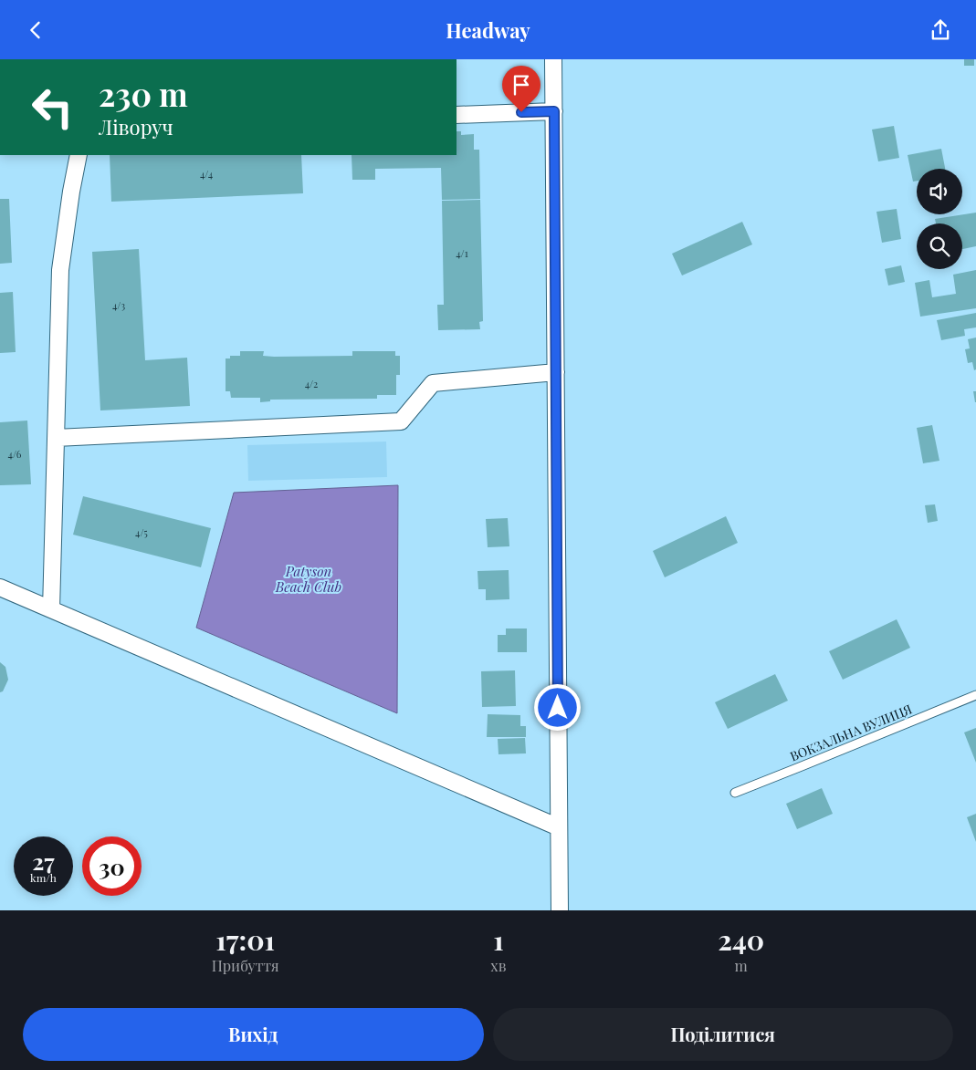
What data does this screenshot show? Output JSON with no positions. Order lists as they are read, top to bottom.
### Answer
{
  "streets": {
    "lane": ["ВОКЗАЛЬНА ВУЛИЦЯ"]
  },
  "water": ["Patyson Beach Club"],
  "house_numbers": [
    "4/4",
    "4/1",
    "4/3",
    "4/2",
    "4/6",
    "4/5"
  ],
  "page": {
    "header": "Headway",
    "turn": ["230 m", "Ліворуч"],
    "speed": "27 km/h",
    "limit": "30",
    "eta": [
      "17:01",
      "Прибуття",
      "1",
      "хв",
      "240",
      "m"
    ],
    "buttons": ["Вихід", "Поділитися"]
  }
}
